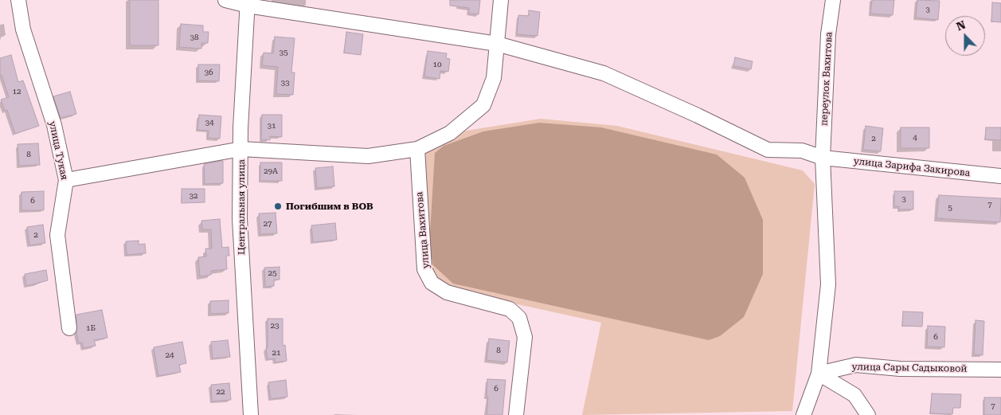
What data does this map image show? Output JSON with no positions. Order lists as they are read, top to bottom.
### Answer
{
  "streets": {
    "street": [
      "переулок Вахитова",
      "улица Тукая",
      "улица Зарифа Закирова",
      "Центральная улица",
      "улица Вахитова",
      "улица Сары Садыковой"
    ]
  },
  "crossings": [
    ["переулок Вахитова", "улица Зарифа Закирова"],
    ["переулок Вахитова", "улица Сары Садыковой"],
    ["улица Зарифа Закирова", "Центральная улица"]
  ],
  "places": ["Погибшим в ВОВ"],
  "house_numbers": [
    "3",
    "38",
    "35",
    "10",
    "36",
    "33",
    "12",
    "34",
    "31",
    "4",
    "2",
    "8",
    "29А",
    "32",
    "3",
    "6",
    "7",
    "5",
    "27",
    "2",
    "25",
    "23",
    "1Б",
    "6",
    "8",
    "21",
    "24",
    "6",
    "22",
    "7"
  ],
  "north": "top"
}
